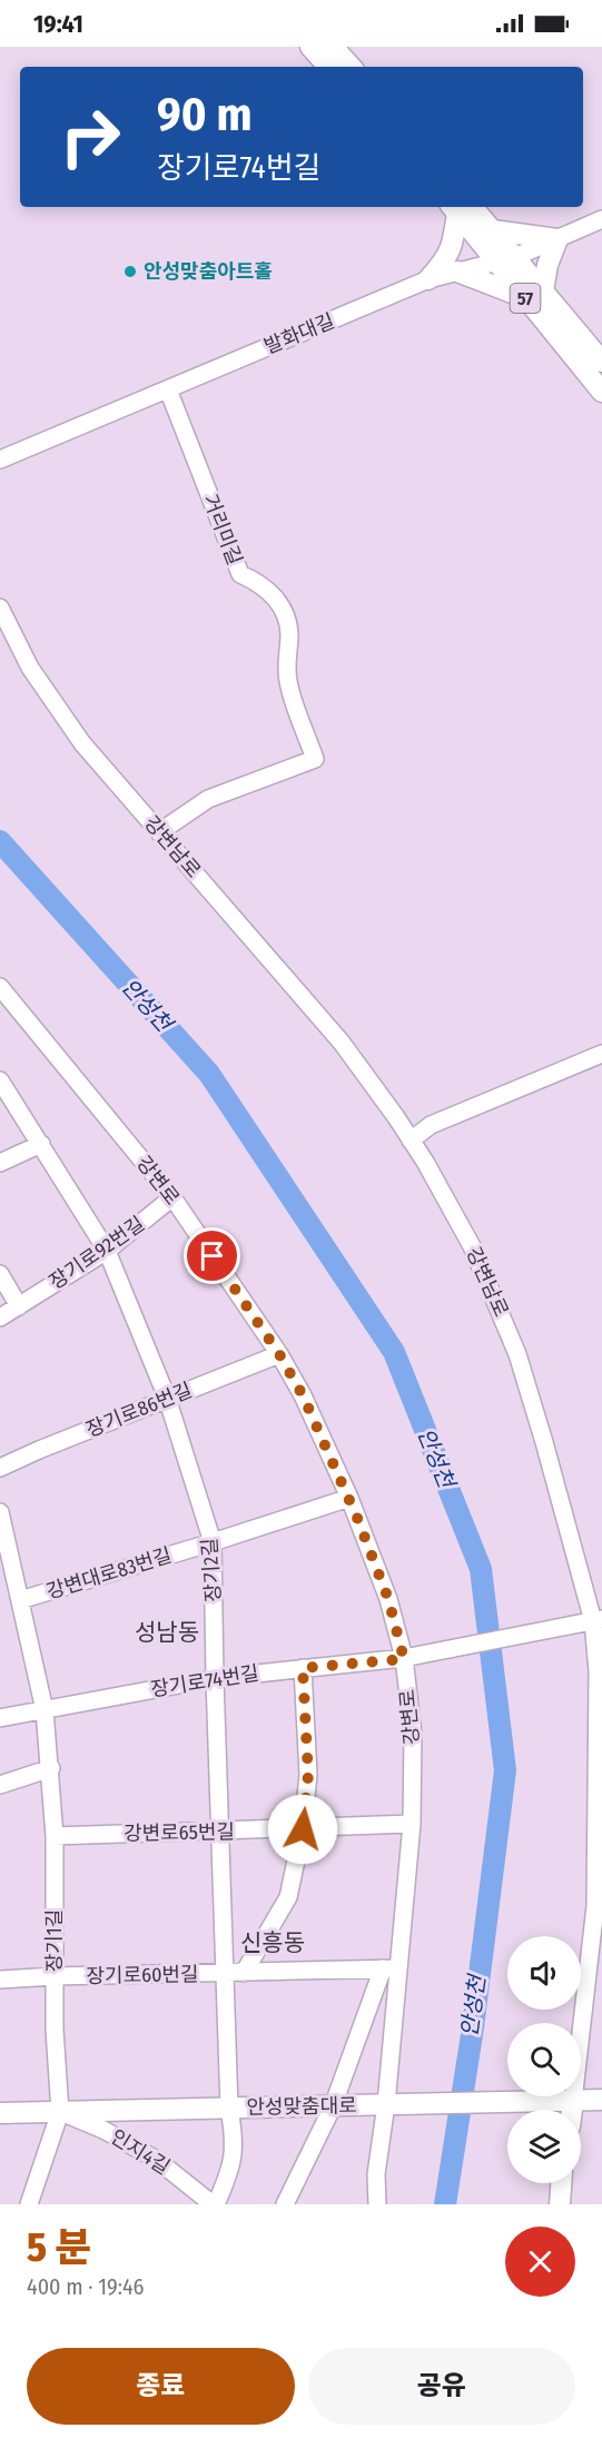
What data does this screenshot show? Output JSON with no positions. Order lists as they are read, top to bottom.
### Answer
{
  "streets": {
    "main road": ["57", "안성맞춤대로"],
    "street": [
      "발화대길",
      "거리미길",
      "강변남로",
      "강변로",
      "장기로92번길",
      "장기로86번길",
      "장기2길",
      "강변대로83번길",
      "장기로74번길",
      "강변로65번길",
      "장기1길",
      "장기로60번길",
      "인지4길"
    ]
  },
  "crossings": [
    ["57", "발화대길"],
    ["발화대길", "거리미길"],
    ["거리미길", "강변남로"],
    ["강변남로", "장기로74번길"],
    ["강변남로", "안성맞춤대로"],
    ["강변로", "장기로92번길"],
    ["강변로", "장기로86번길"],
    ["강변로", "강변대로83번길"],
    ["강변로", "장기로74번길"],
    ["강변로", "강변로65번길"],
    ["강변로", "장기로60번길"],
    ["강변로", "안성맞춤대로"],
    ["장기로92번길", "장기2길"],
    ["장기로86번길", "장기2길"],
    ["장기2길", "강변대로83번길"],
    ["장기2길", "장기로74번길"],
    ["장기2길", "강변로65번길"],
    ["장기2길", "장기로60번길"],
    ["장기2길", "안성맞춤대로"],
    ["장기2길", "인지4길"],
    ["강변대로83번길", "장기1길"],
    ["장기로74번길", "장기1길"],
    ["강변로65번길", "장기1길"],
    ["장기1길", "장기로60번길"],
    ["장기1길", "안성맞춤대로"],
    ["장기1길", "인지4길"],
    ["안성맞춤대로", "인지4길"]
  ],
  "districts": ["성남동", "신흥동"],
  "water": ["안성천"],
  "places": ["안성맞춤아트홀"],
  "page": {
    "status": "19:41",
    "turn": ["90 m", "장기로74번길"],
    "heading": ["5 분", "400 m · 19:46"],
    "buttons": ["종료", "공유"]
  }
}
